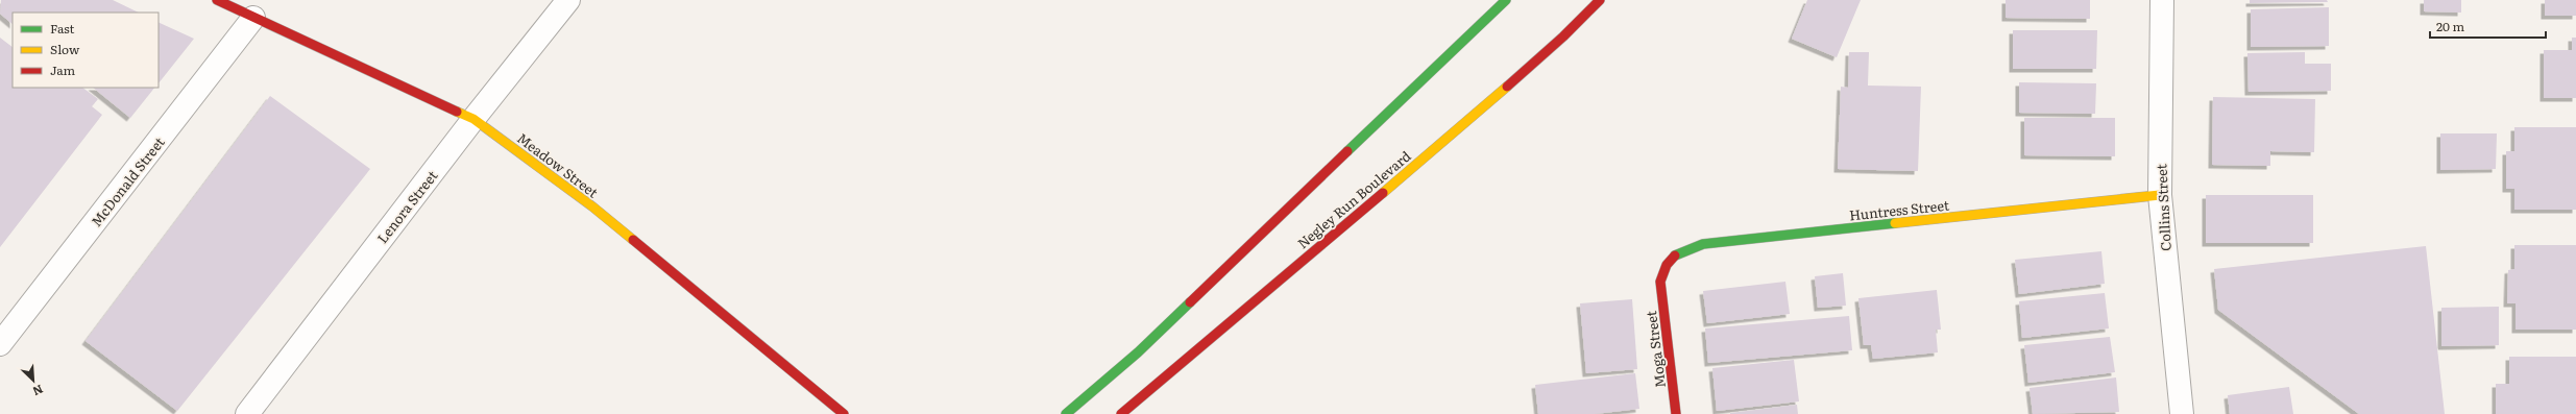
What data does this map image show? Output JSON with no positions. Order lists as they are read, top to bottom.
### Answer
{
  "streets": {
    "street": [
      "Meadow Street",
      "McDonald Street",
      "Negley Run Boulevard",
      "Lenora Street",
      "Collins Street",
      "Huntress Street",
      "Moga Street"
    ]
  },
  "crossings": [
    ["Meadow Street", "McDonald Street"],
    ["Meadow Street", "Lenora Street"],
    ["Collins Street", "Huntress Street"],
    ["Huntress Street", "Moga Street"]
  ],
  "legend": ["Fast", "Slow", "Jam"],
  "scale_bar": "20 m",
  "north": "bottom right"
}
